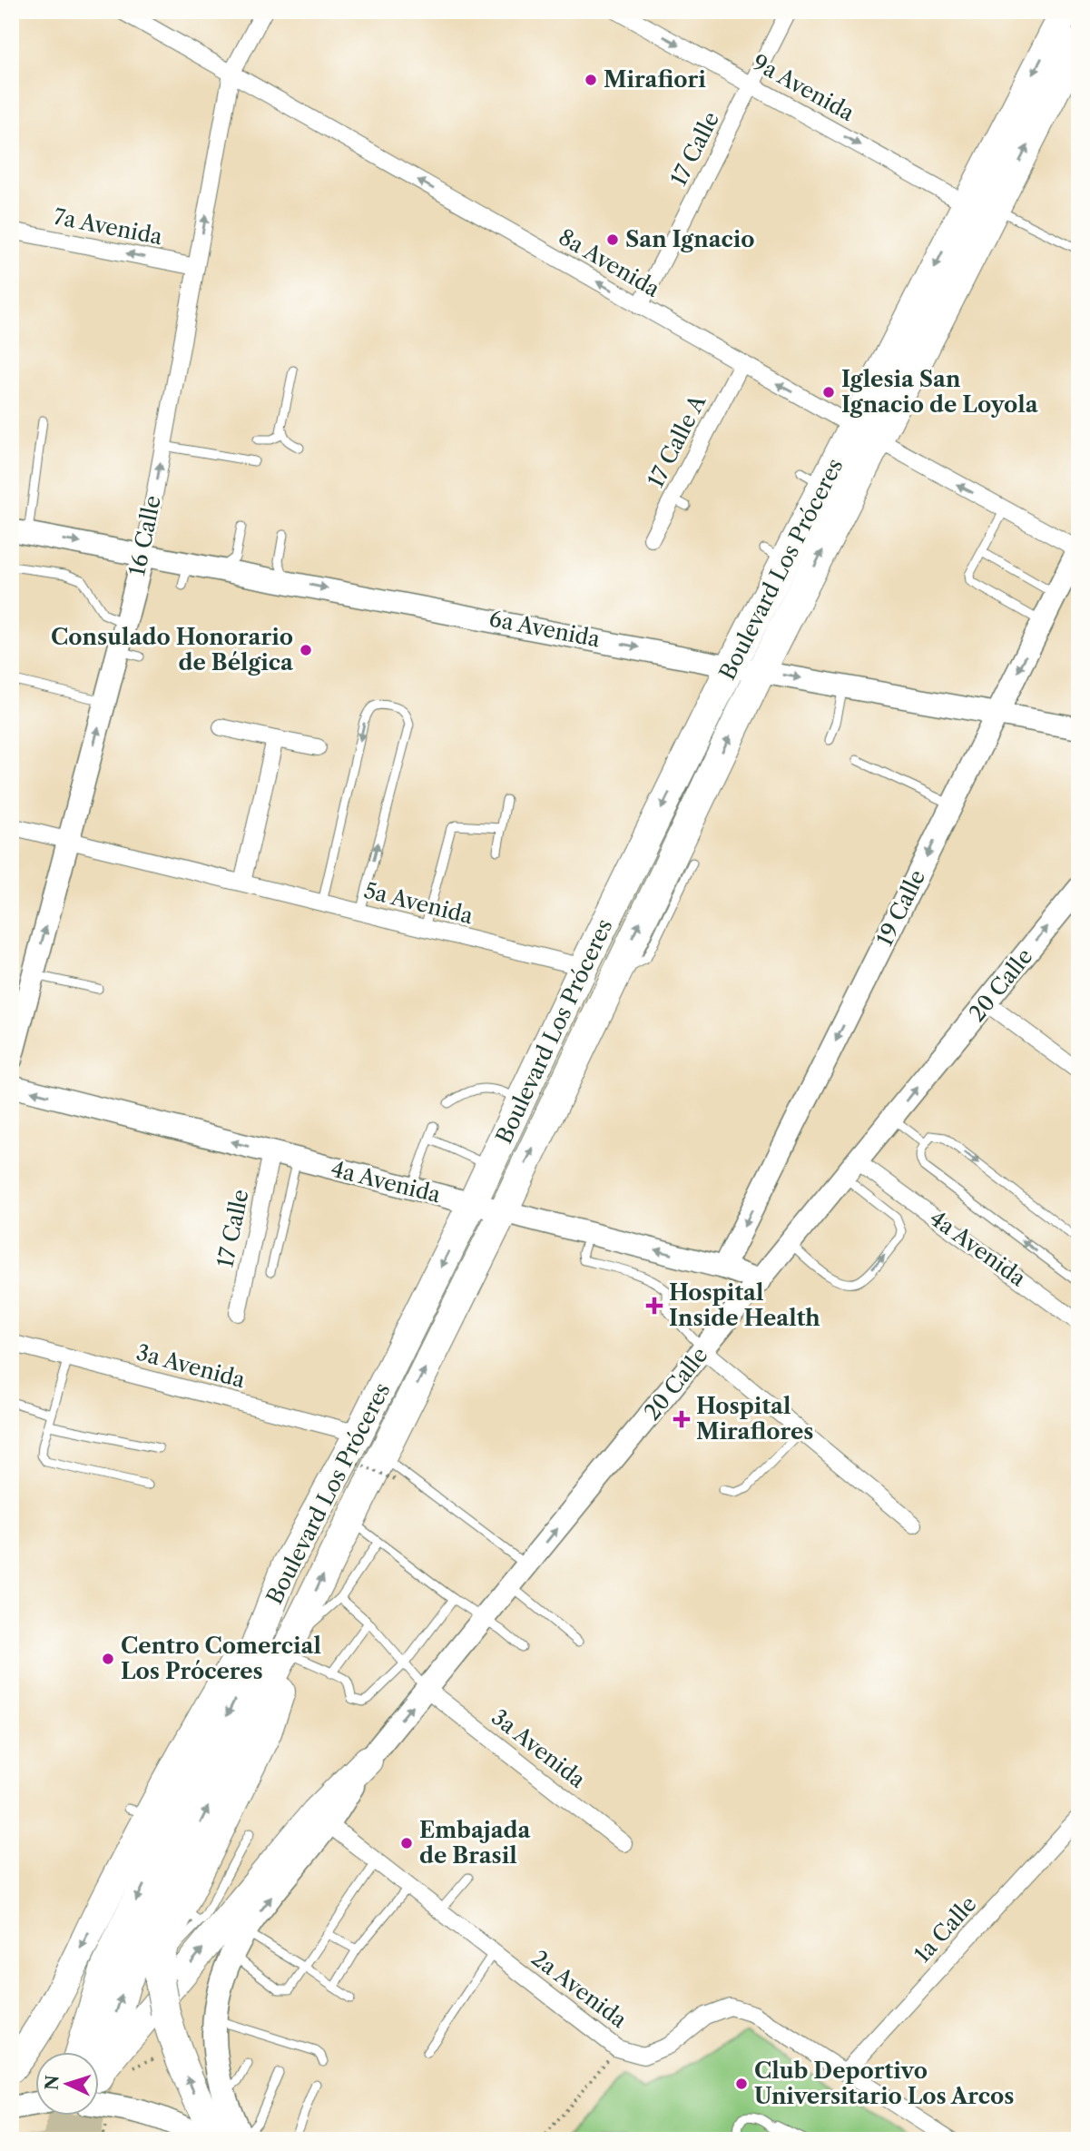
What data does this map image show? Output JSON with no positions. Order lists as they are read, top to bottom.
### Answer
{
  "streets": {
    "highway": ["Boulevard Los Próceres"],
    "street": [
      "9a Avenida",
      "17 Calle",
      "7a Avenida",
      "8a Avenida",
      "17 Calle A",
      "16 Calle",
      "6a Avenida",
      "5a Avenida",
      "19 Calle",
      "20 Calle",
      "4a Avenida",
      "3a Avenida",
      "1a Calle",
      "2a Avenida"
    ]
  },
  "crossings": [
    ["9a Avenida", "17 Calle"],
    ["9a Avenida", "Boulevard Los Próceres"],
    ["17 Calle", "8a Avenida"],
    ["17 Calle", "4a Avenida"],
    ["7a Avenida", "16 Calle"],
    ["8a Avenida", "17 Calle A"],
    ["8a Avenida", "16 Calle"],
    ["8a Avenida", "Boulevard Los Próceres"],
    ["8a Avenida", "19 Calle"],
    ["16 Calle", "6a Avenida"],
    ["16 Calle", "5a Avenida"],
    ["Boulevard Los Próceres", "6a Avenida"],
    ["Boulevard Los Próceres", "5a Avenida"],
    ["Boulevard Los Próceres", "4a Avenida"],
    ["Boulevard Los Próceres", "3a Avenida"],
    ["6a Avenida", "19 Calle"],
    ["19 Calle", "4a Avenida"],
    ["20 Calle", "4a Avenida"],
    ["20 Calle", "3a Avenida"],
    ["1a Calle", "2a Avenida"]
  ],
  "one_way": [
    "9a Avenida",
    "7a Avenida",
    "8a Avenida",
    "16 Calle",
    "6a Avenida",
    "19 Calle",
    "20 Calle",
    "4a Avenida"
  ],
  "places": {
    "other": [
      "Mirafiori",
      "San Ignacio",
      "Iglesia San Ignacio de Loyola",
      "Consulado Honorario de Bélgica",
      "Centro Comercial Los Próceres",
      "Embajada de Brasil",
      "Club Deportivo Universitario Los Arcos"
    ],
    "health": ["Hospital Inside Health", "Hospital Miraflores"]
  },
  "north": "left"
}
